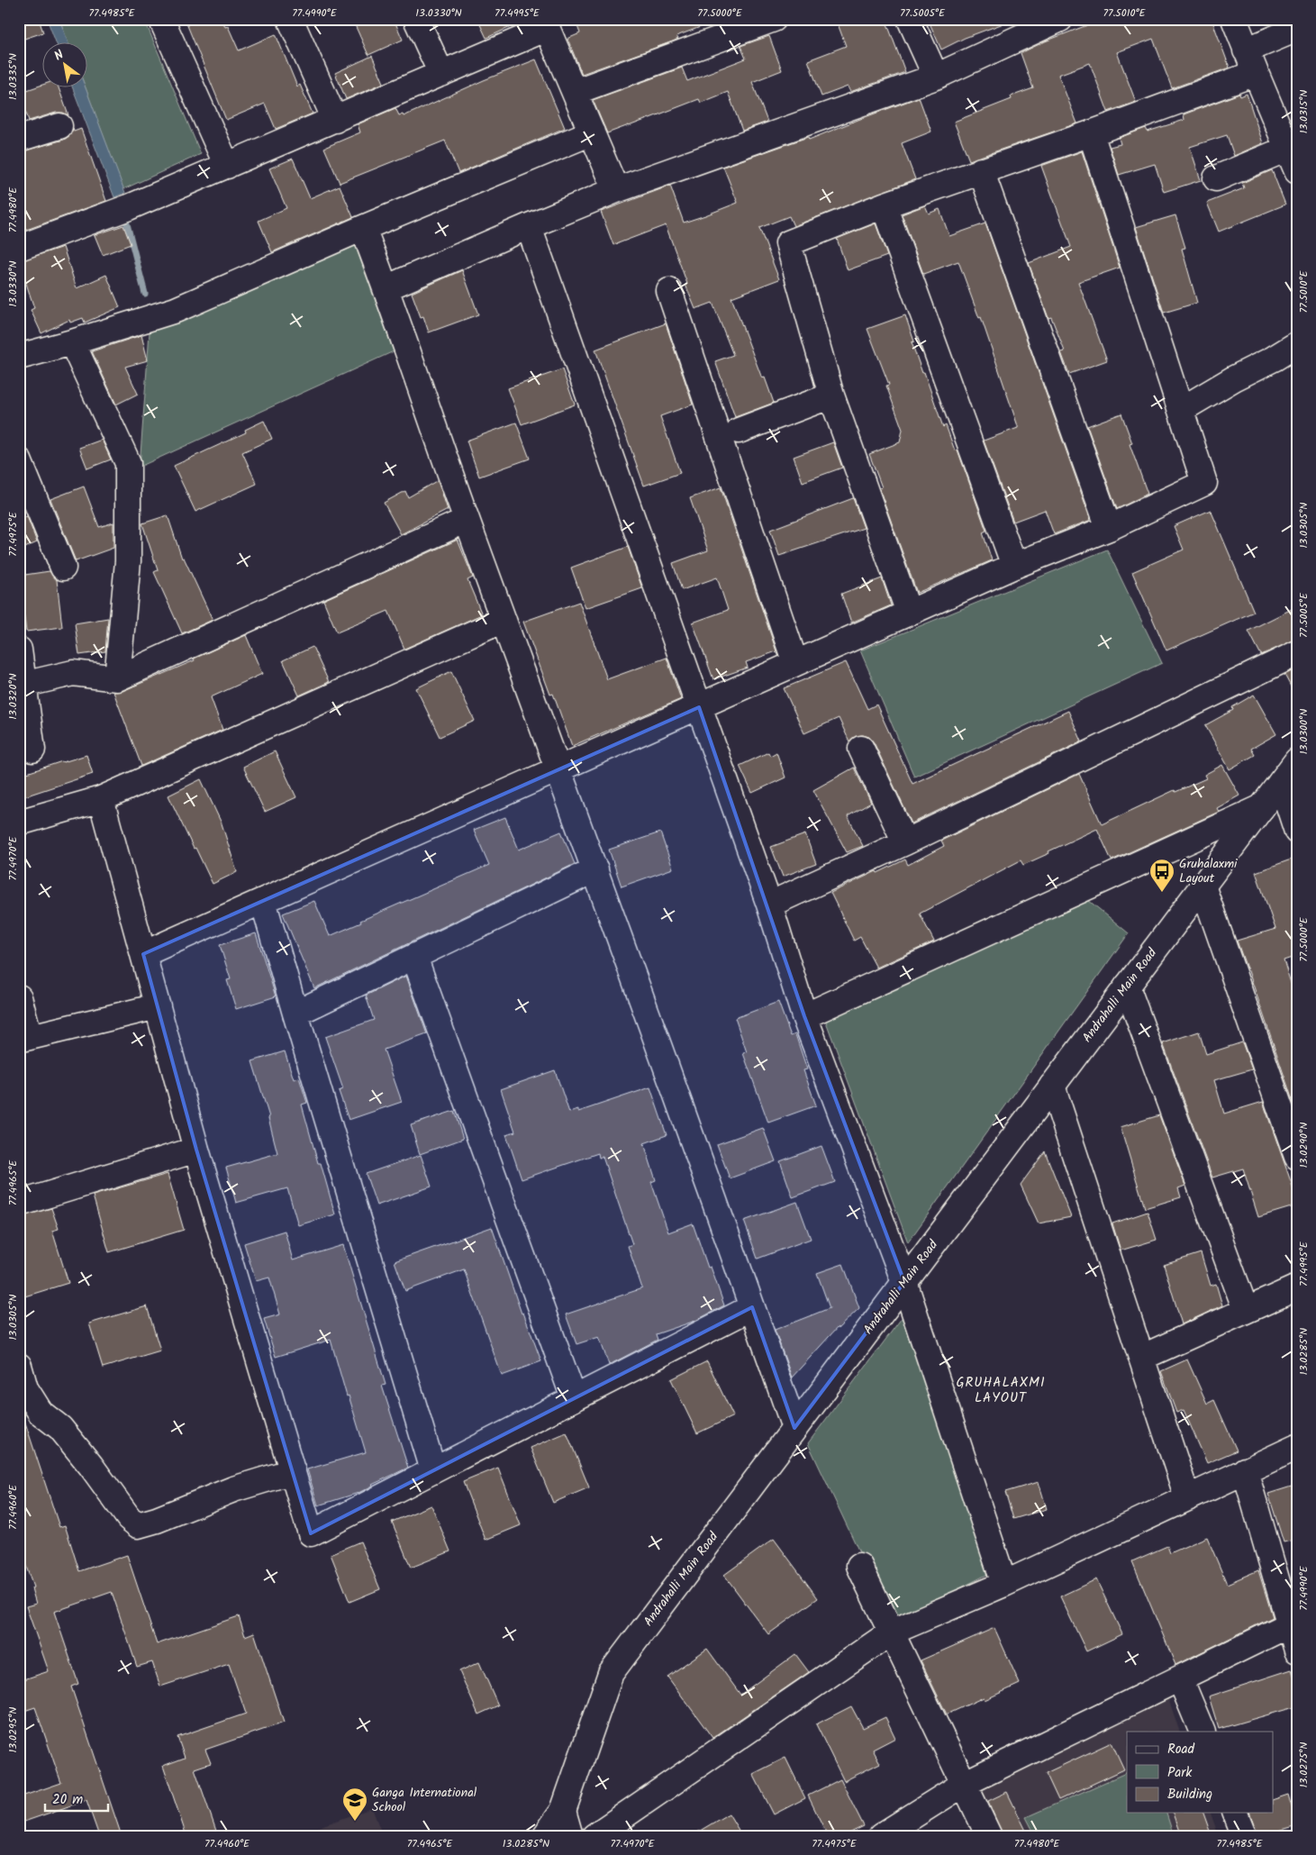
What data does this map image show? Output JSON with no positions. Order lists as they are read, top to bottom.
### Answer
{
  "streets": {
    "street": ["Andrahalli Main Road"]
  },
  "districts": ["GRUHALAXMI LAYOUT"],
  "places": {
    "bus stop": ["Gruhalaxmi Layout"],
    "school or university": ["Ganga International School"]
  },
  "legend": ["Road", "Park", "Building"],
  "scale_bar": "20 m",
  "north": "top left",
  "coordinates": [
    "77.4985°E",
    "77.4990°E",
    "13.0330°N",
    "77.4995°E",
    "77.5000°E",
    "77.5005°E",
    "77.5010°E",
    "13.0335°N",
    "13.0315°N",
    "77.4980°E",
    "13.0305°N",
    "77.4975°E",
    "13.0320°N",
    "13.0300°N",
    "77.4970°E",
    "13.0290°N",
    "77.4965°E",
    "13.0285°N",
    "77.4960°E",
    "13.0295°N",
    "13.0275°N"
  ]
}
